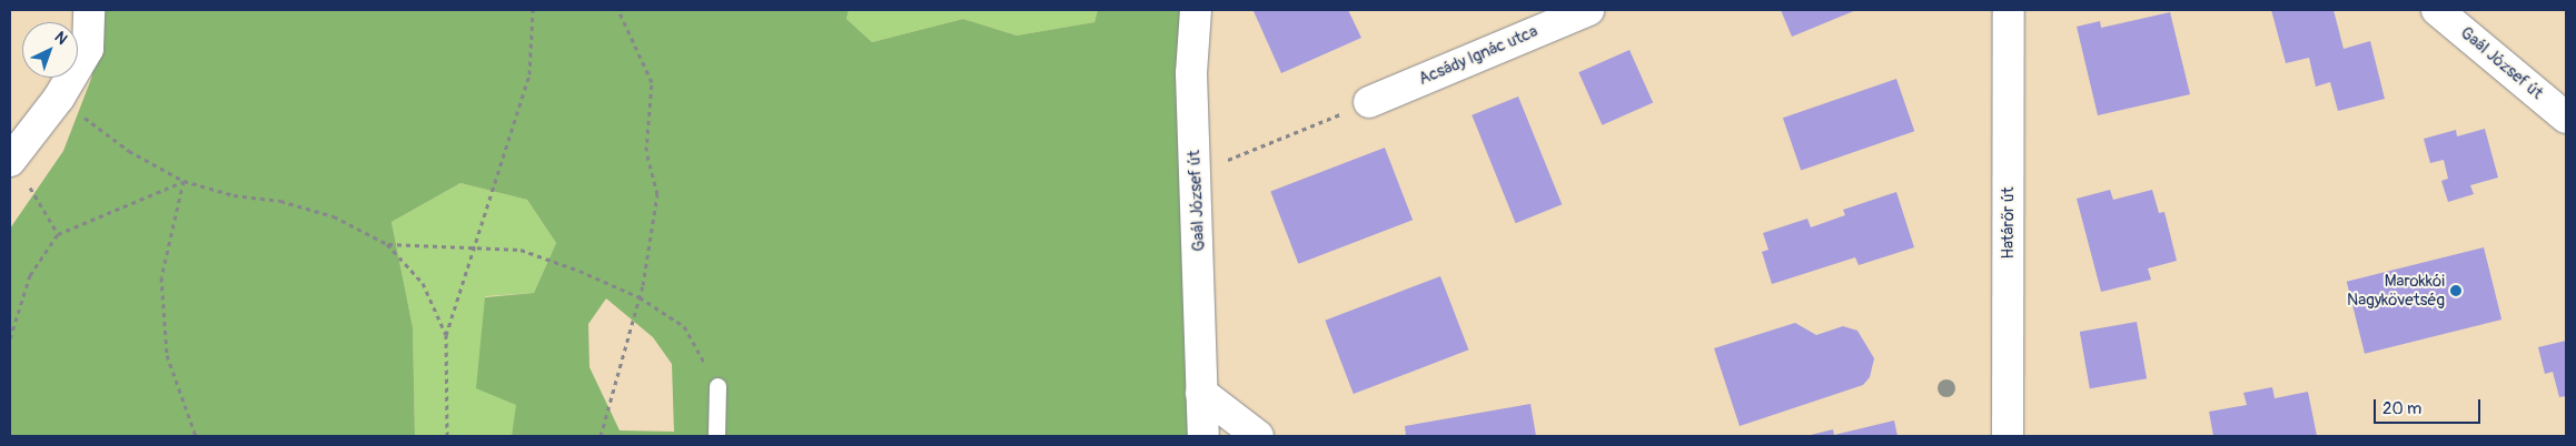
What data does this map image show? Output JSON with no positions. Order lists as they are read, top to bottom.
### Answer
{
  "streets": {
    "street": ["Acsády Ignác utca", "Gaál József út", "Határőr út"]
  },
  "places": ["Marokkói Nagykövetség"],
  "scale_bar": "20 m",
  "north": "top right"
}
